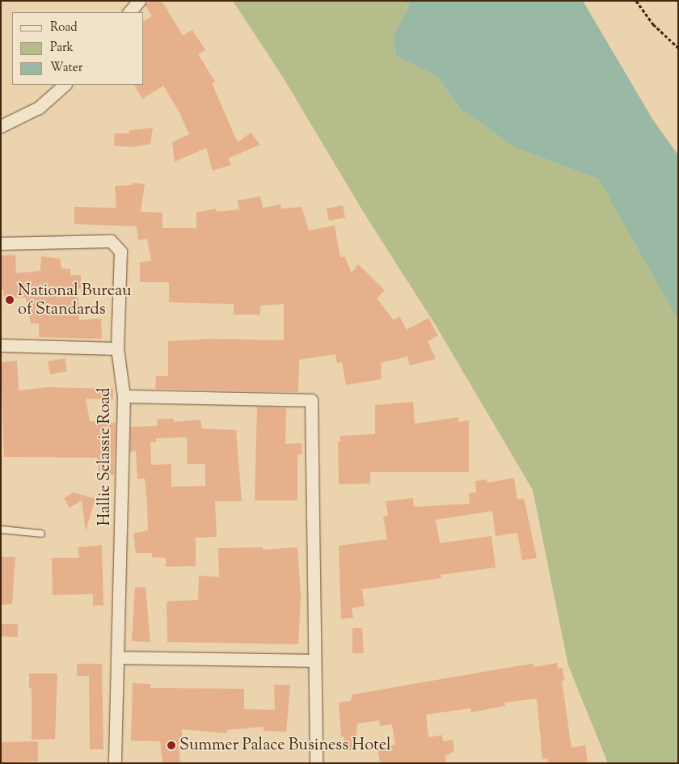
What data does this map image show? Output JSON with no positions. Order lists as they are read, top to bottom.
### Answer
{
  "streets": {
    "street": ["Hallie Selassie Road"]
  },
  "places": ["National Bureau of Standards", "Summer Palace Business Hotel"],
  "legend": ["Road", "Park", "Water"]
}
